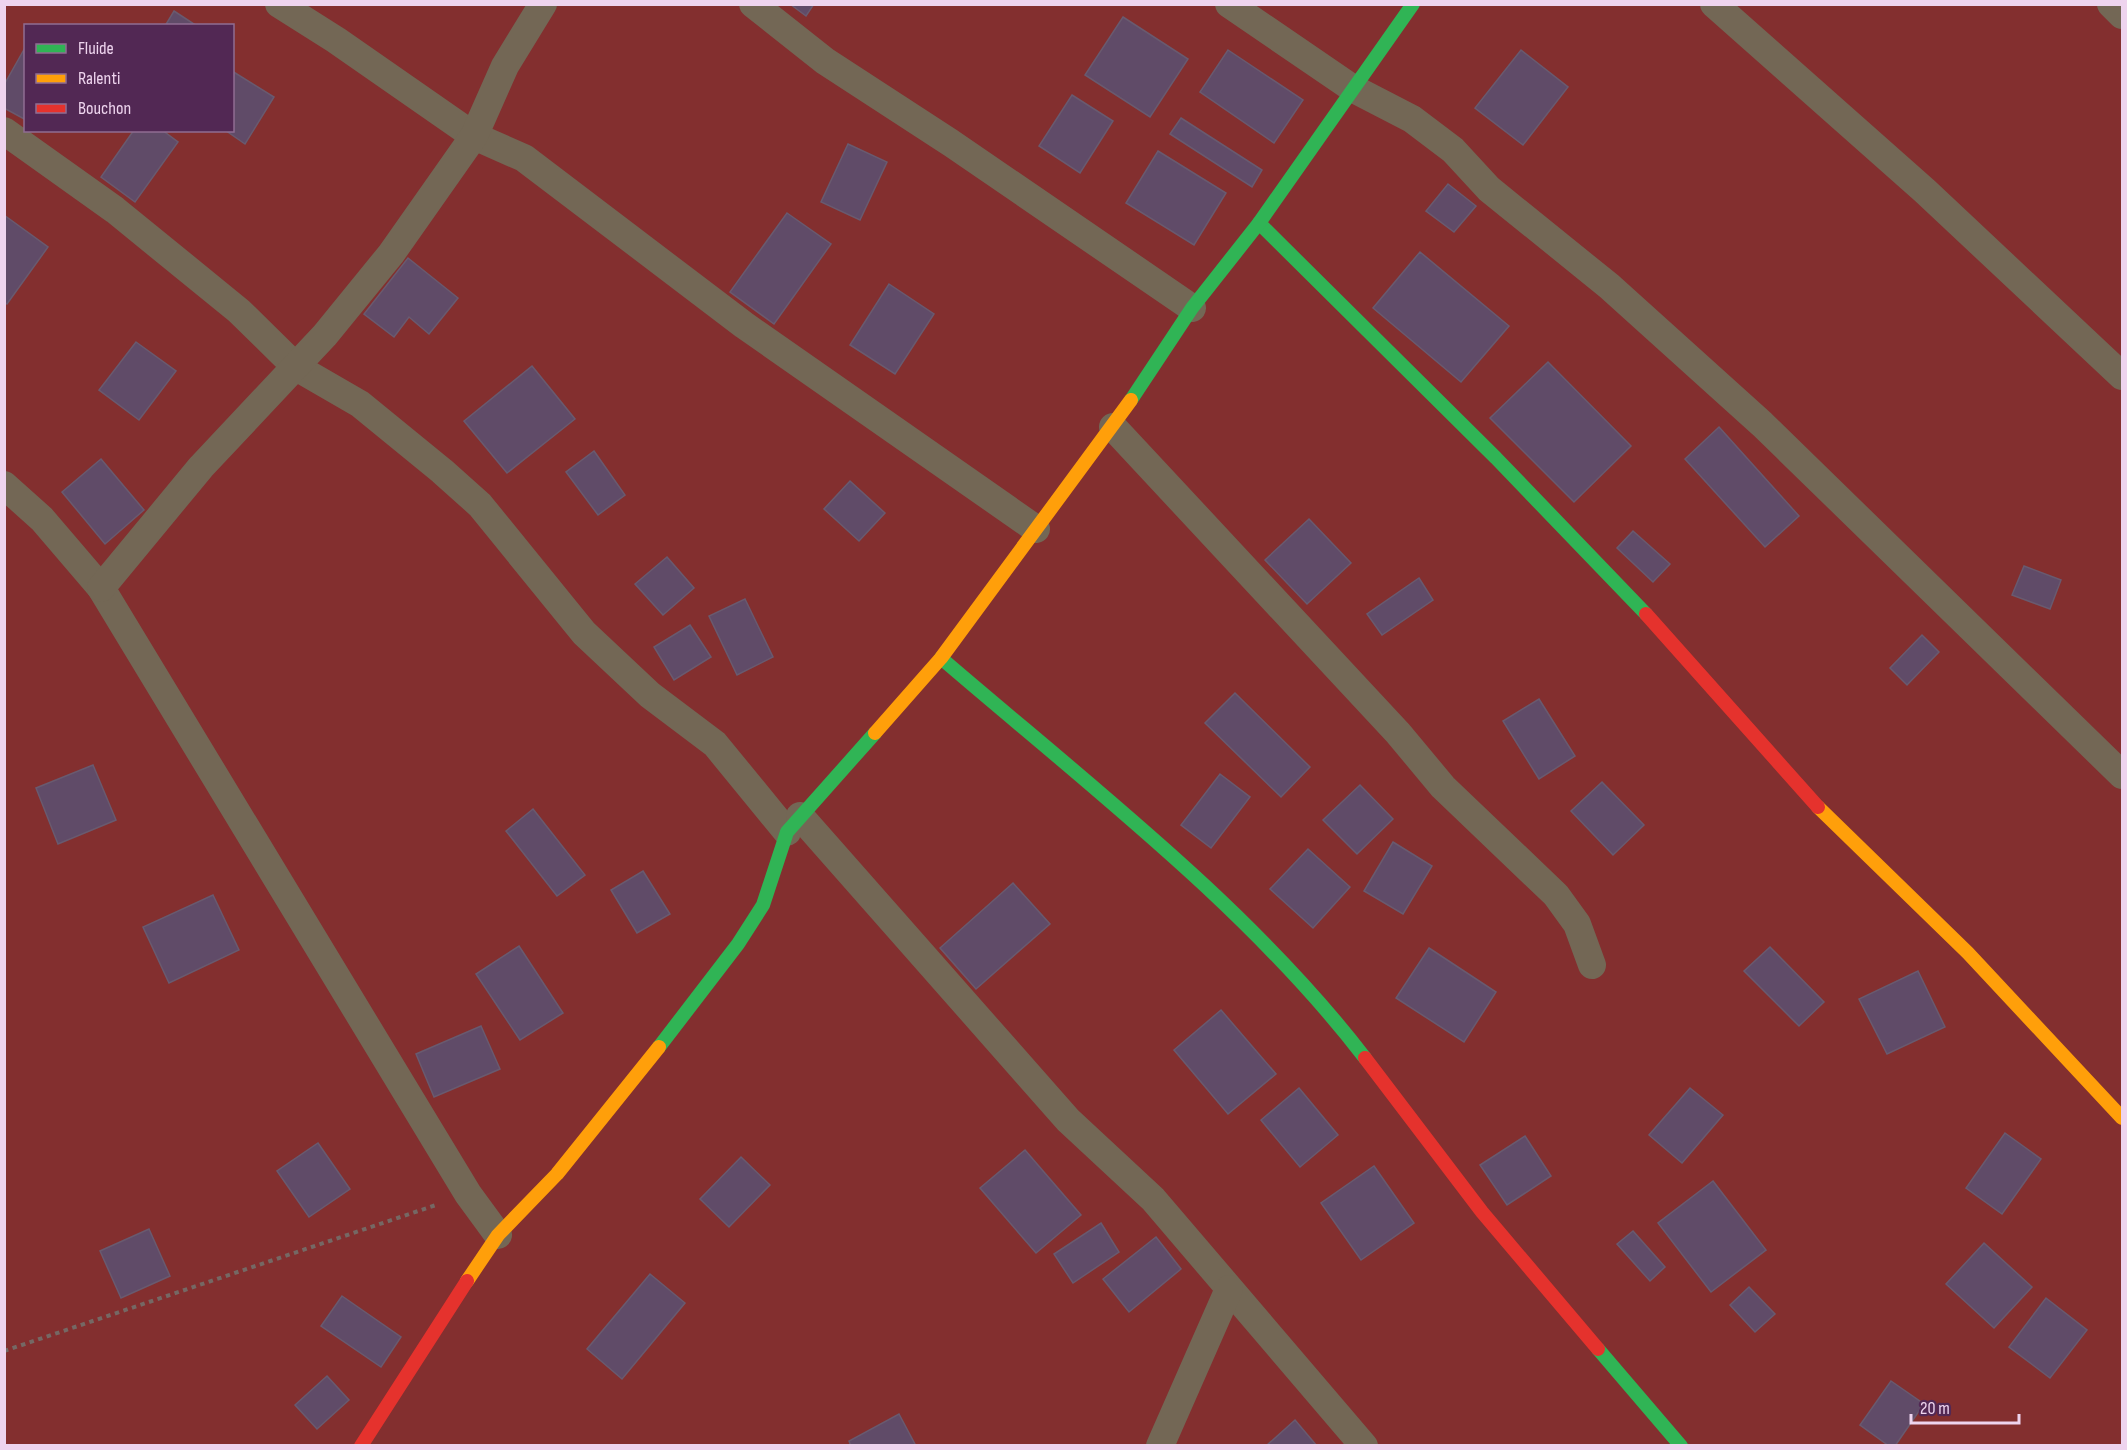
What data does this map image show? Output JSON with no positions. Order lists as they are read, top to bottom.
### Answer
{
  "legend": ["Fluide", "Ralenti", "Bouchon"],
  "scale_bar": "20 m"
}
